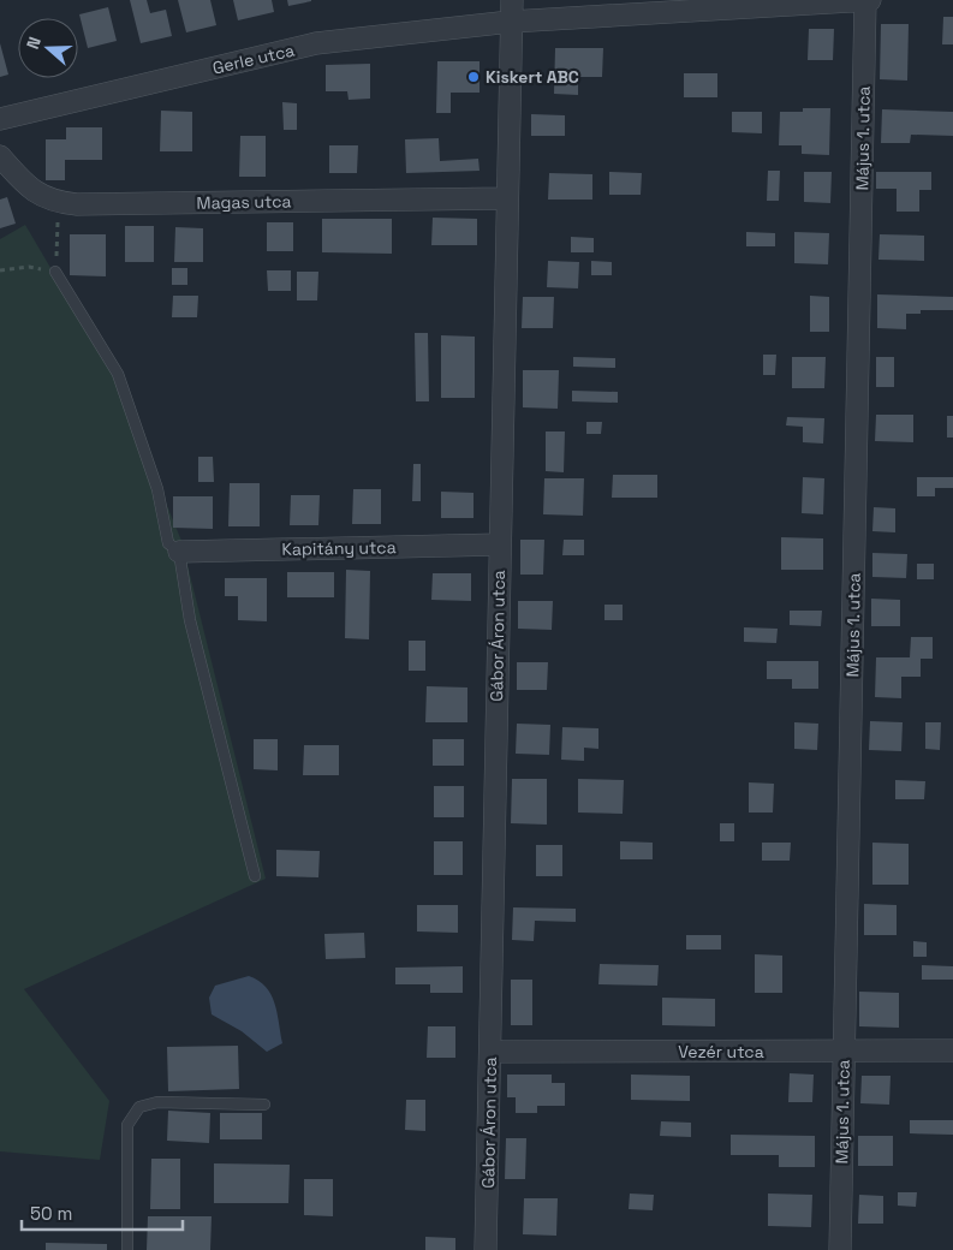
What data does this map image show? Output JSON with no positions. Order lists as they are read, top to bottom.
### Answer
{
  "streets": {
    "street": [
      "Gerle utca",
      "Május 1. utca",
      "Magas utca",
      "Kapitány utca",
      "Gábor Áron utca",
      "Vezér utca"
    ]
  },
  "crossings": [
    ["Gerle utca", "Május 1. utca"],
    ["Gerle utca", "Gábor Áron utca"],
    ["Május 1. utca", "Vezér utca"],
    ["Magas utca", "Gábor Áron utca"],
    ["Kapitány utca", "Gábor Áron utca"],
    ["Gábor Áron utca", "Vezér utca"]
  ],
  "places": ["Kiskert ABC"],
  "scale_bar": "50 m",
  "north": "left"
}
